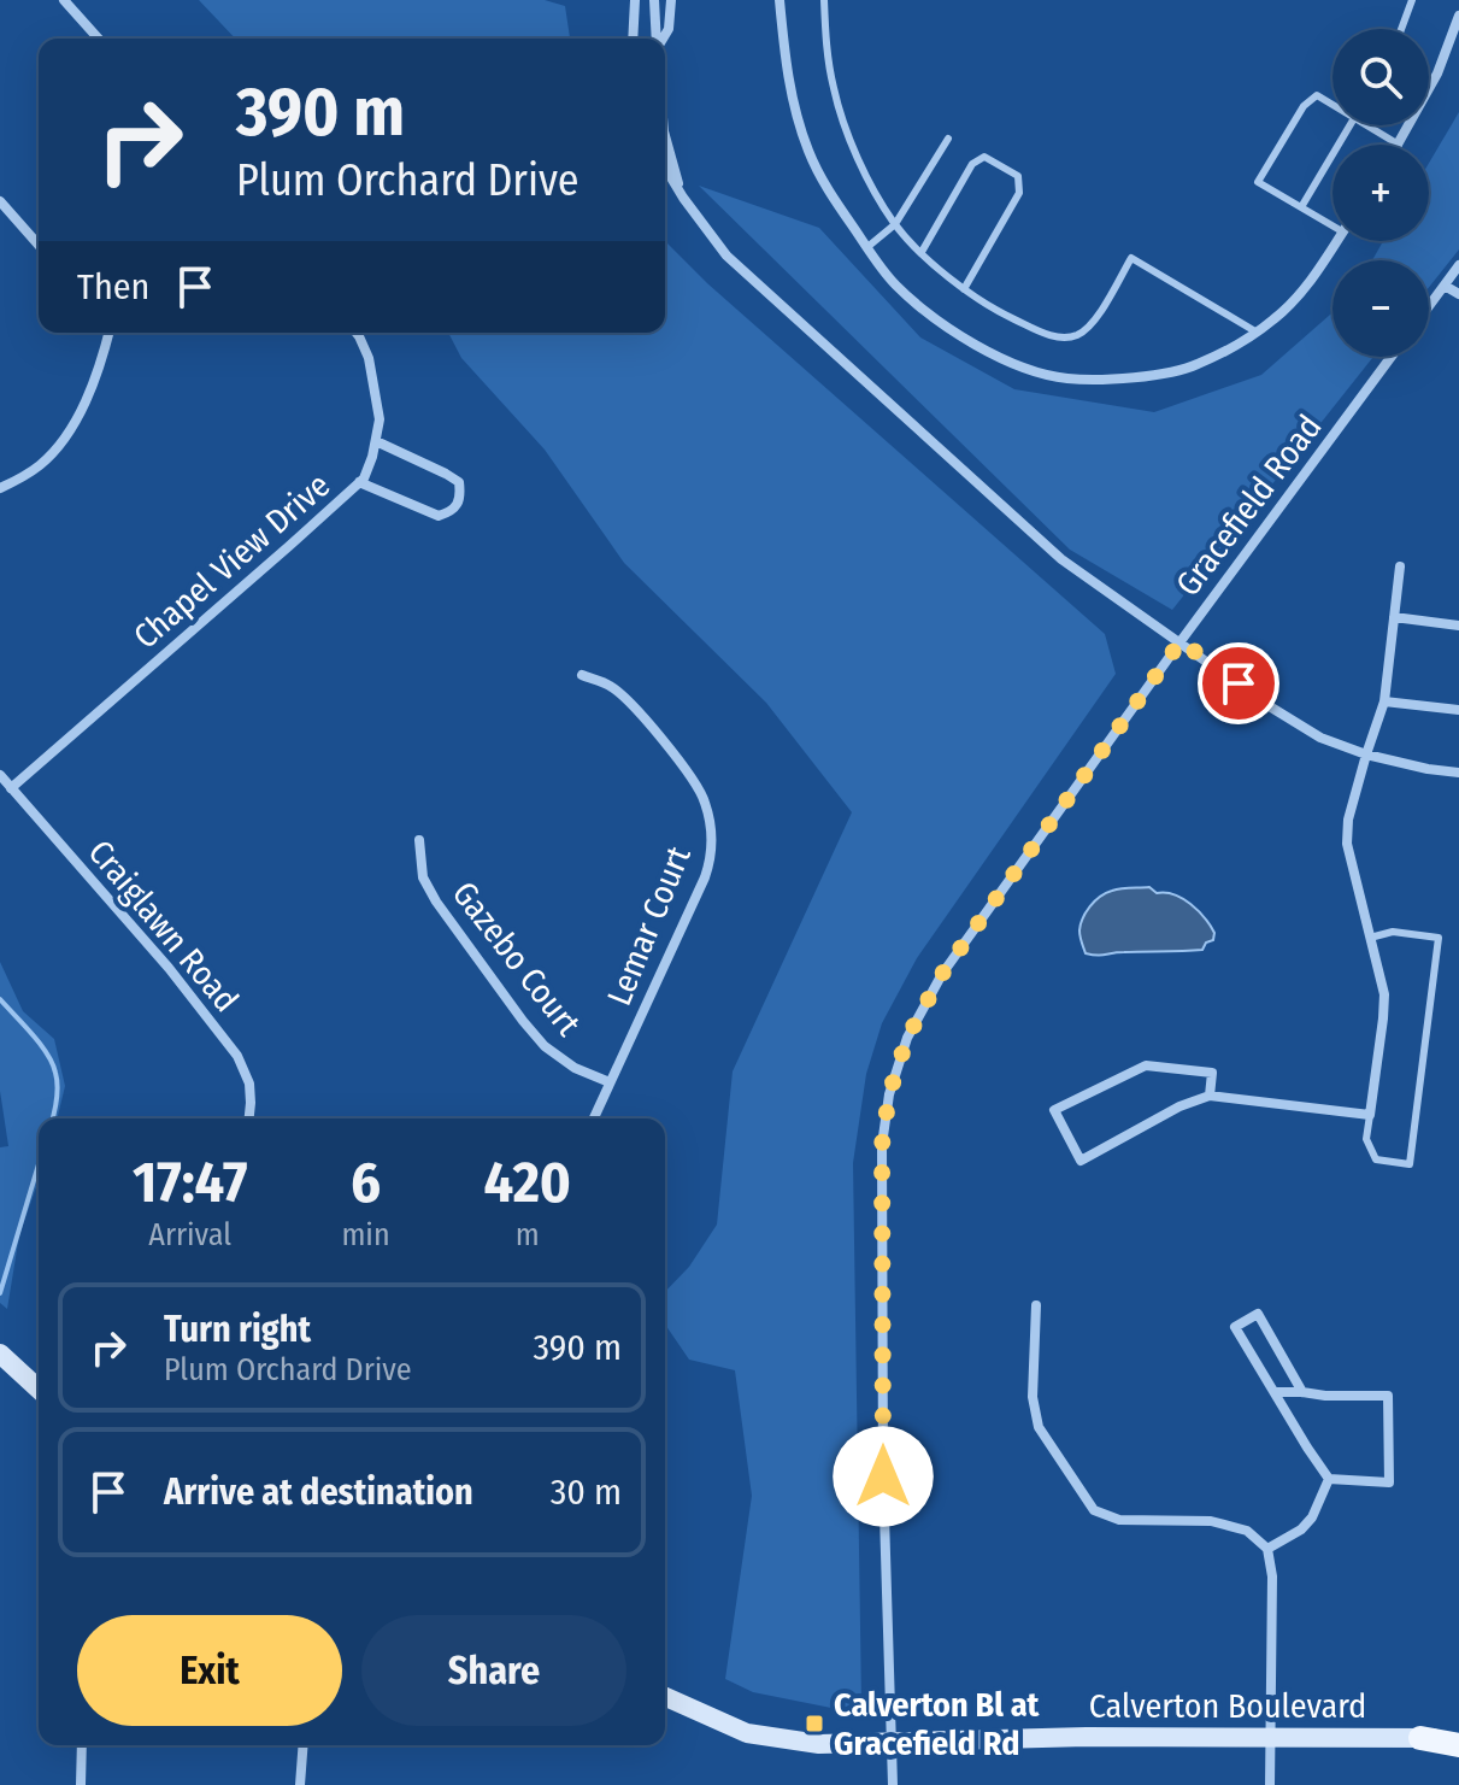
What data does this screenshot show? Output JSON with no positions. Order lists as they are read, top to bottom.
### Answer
{
  "streets": {
    "street": [
      "Gracefield Road",
      "Chapel View Drive",
      "Craiglawn Road",
      "Lemar Court",
      "Gazebo Court",
      "Calverton Boulevard"
    ]
  },
  "crossings": [
    ["Gracefield Road", "Calverton Boulevard"],
    ["Chapel View Drive", "Craiglawn Road"],
    ["Lemar Court", "Gazebo Court"]
  ],
  "places": {
    "transit": ["Calverton Bl at Gracefield Rd"]
  },
  "page": {
    "map_buttons": ["+", "−"],
    "turn": ["390 m", "Plum Orchard Drive"],
    "then": "Then",
    "eta": [
      "17:47",
      "Arrival",
      "6",
      "min",
      "420",
      "m"
    ],
    "list": [
      {
        "name": "Turn right",
        "note": "Plum Orchard Drive",
        "value": "390 m"
      },
      {
        "name": "Arrive at destination",
        "value": "30 m"
      }
    ],
    "buttons": ["Exit", "Share"]
  }
}
